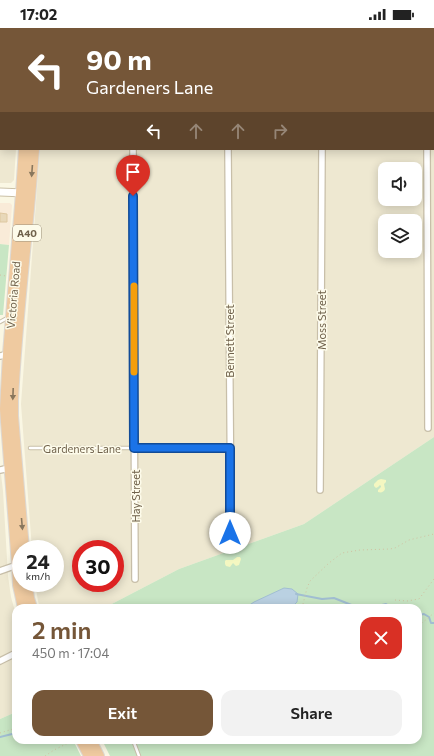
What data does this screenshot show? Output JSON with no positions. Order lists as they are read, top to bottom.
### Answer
{
  "streets": {
    "highway": ["A40", "Victoria Road"],
    "street": ["Moss Street", "Bennett Street", "Hay Street"],
    "lane": ["Gardeners Lane"]
  },
  "crossings": [
    ["Bennett Street", "Gardeners Lane"],
    ["Gardeners Lane", "Hay Street"]
  ],
  "page": {
    "status": "17:02",
    "turn": ["90 m", "Gardeners Lane"],
    "speed": "24 km/h",
    "limit": "30",
    "heading": ["2 min", "450 m · 17:04"],
    "buttons": ["Exit", "Share"]
  }
}
